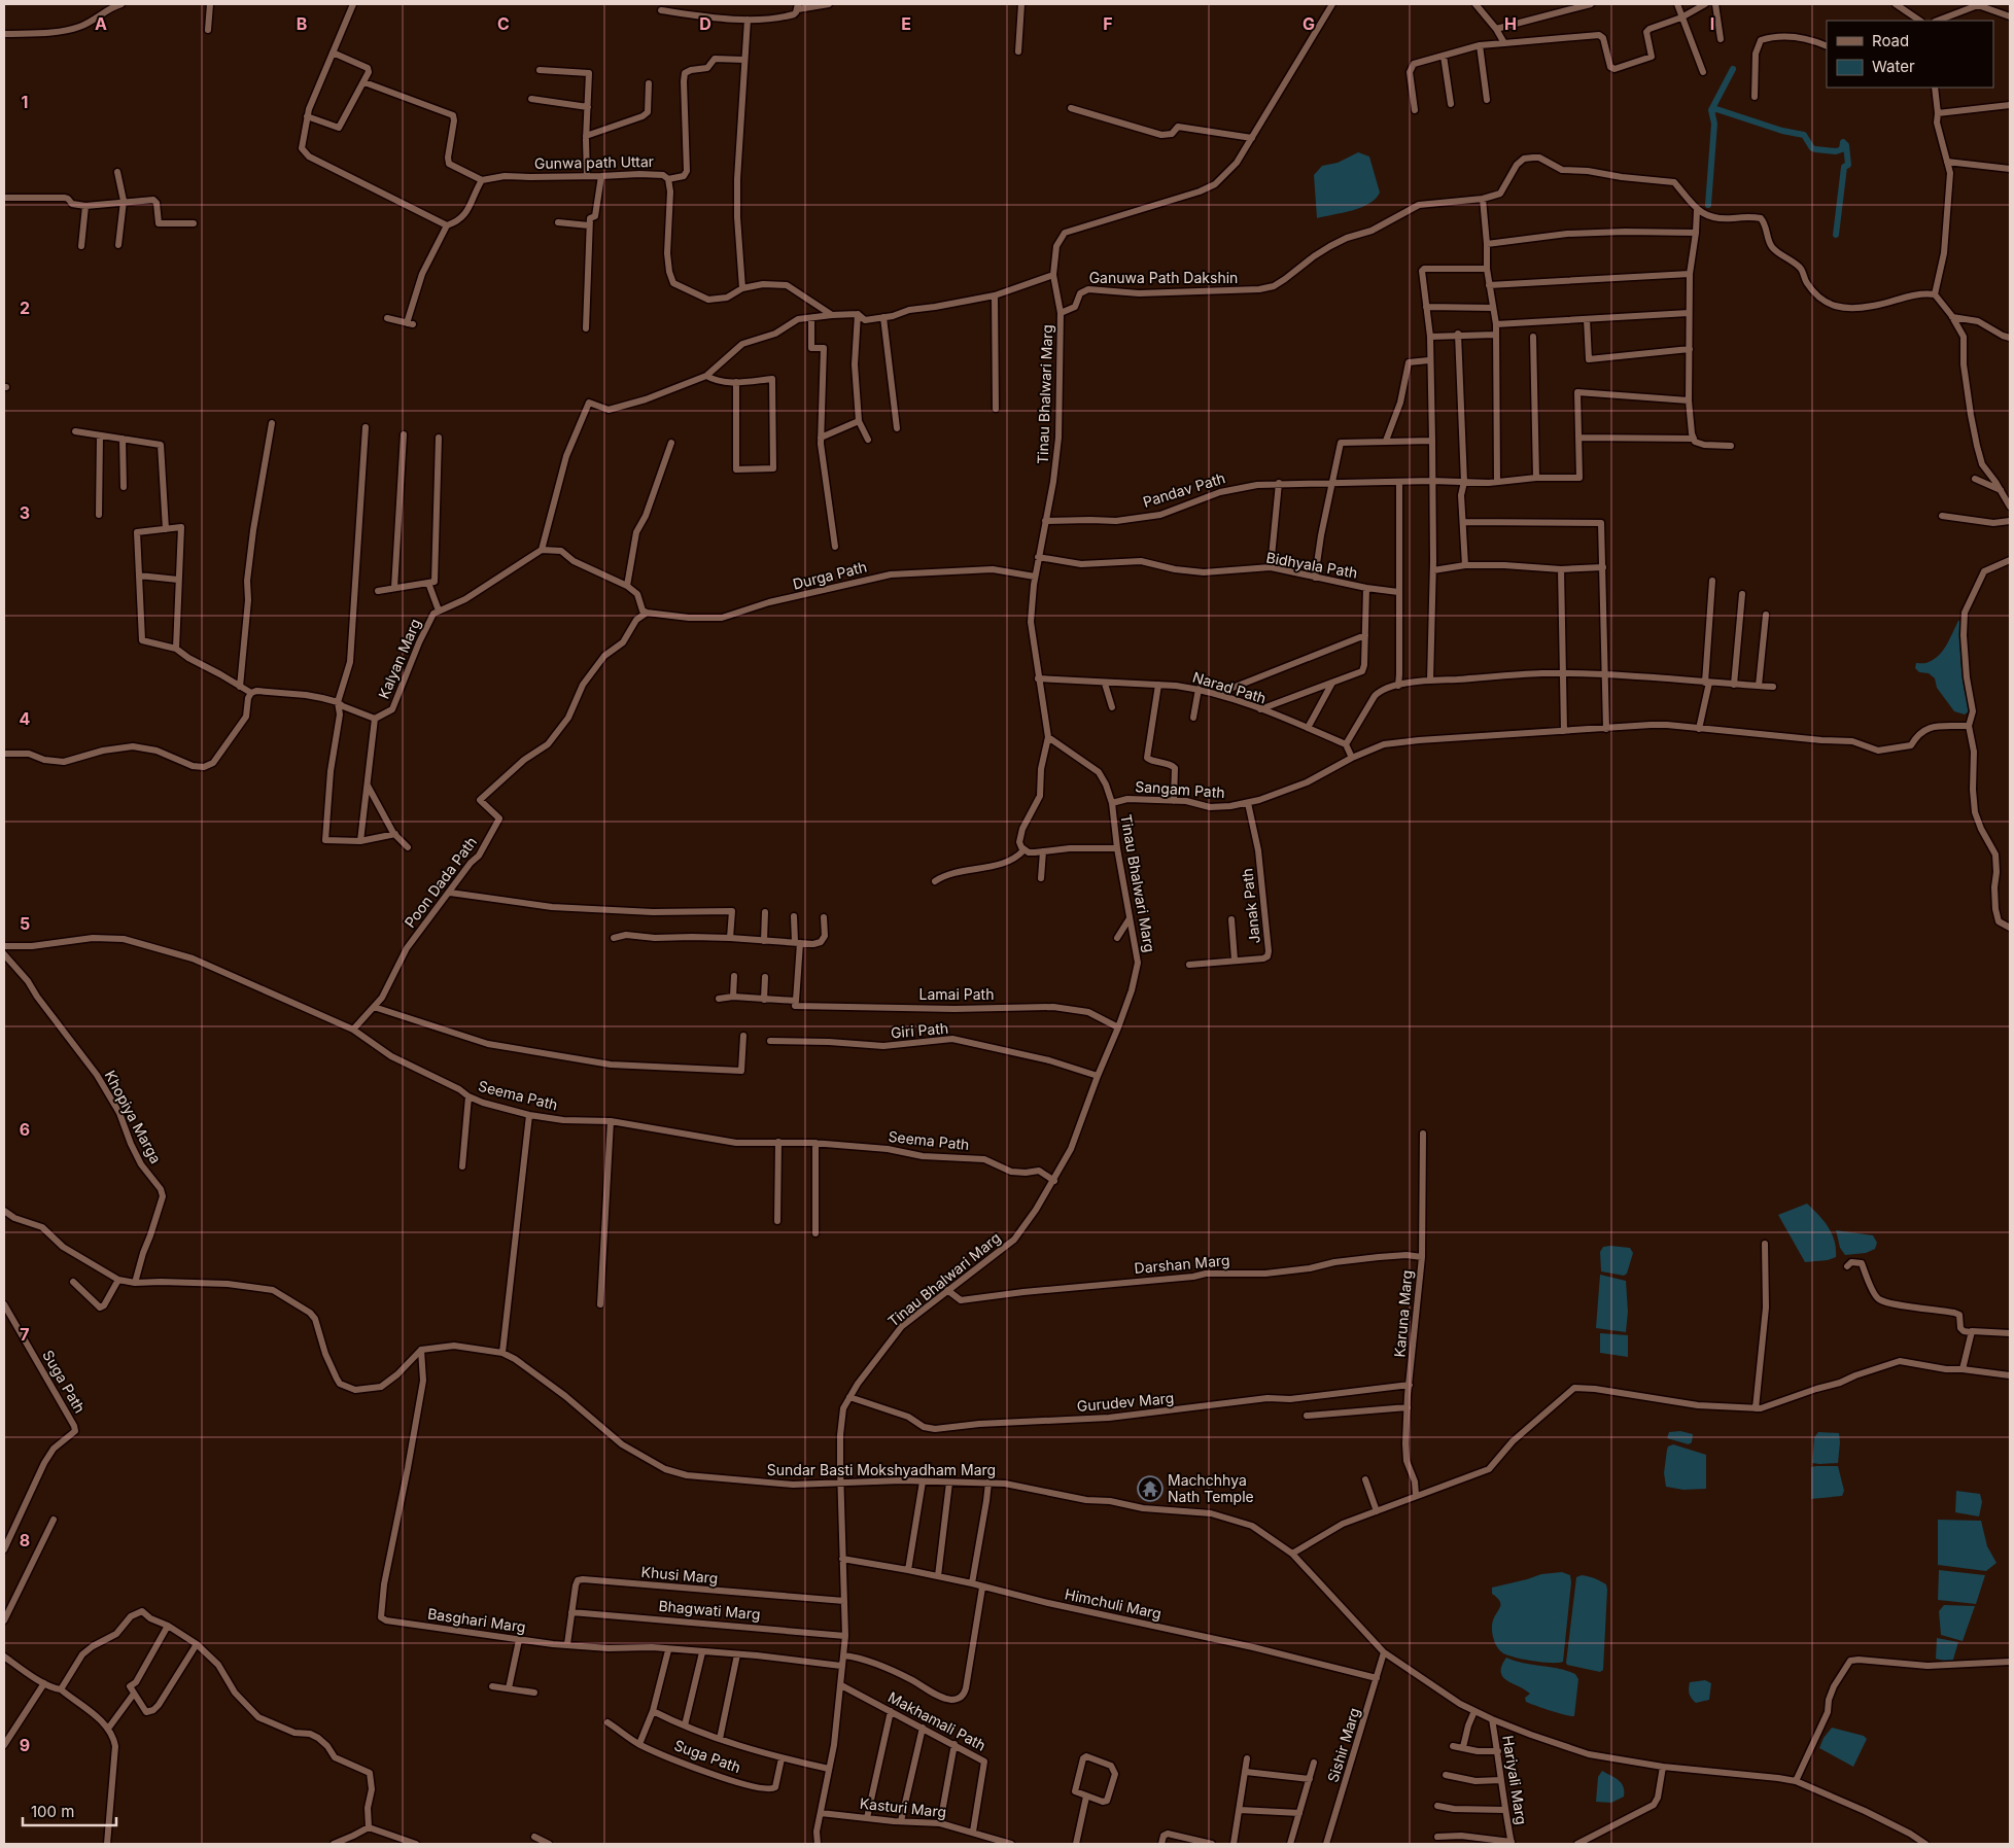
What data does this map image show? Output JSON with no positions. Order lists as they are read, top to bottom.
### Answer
{
  "streets": {
    "street": [
      "Gunwa path Uttar",
      "Ganuwa Path Dakshin",
      "Tinau Bhalwari Marg",
      "Pandav Path",
      "Bidhyala Path",
      "Durga Path",
      "Kalyan Marg",
      "Narad Path",
      "Sangam Path",
      "Poon Dada Path",
      "Janak Path",
      "Lamai Path",
      "Giri Path",
      "Seema Path",
      "Khopiya Marga",
      "Darshan Marg",
      "Karuna Marg",
      "Suga Path",
      "Gurudev Marg",
      "Sundar Basti Mokshyadham Marg",
      "Khusi Marg",
      "Himchuli Marg",
      "Bhagwati Marg",
      "Basghari Marg",
      "Makhamali Path",
      "Sishir Marg",
      "Hariyali Marg",
      "Kasturi Marg"
    ]
  },
  "crossings": [
    ["Ganuwa Path Dakshin", "Tinau Bhalwari Marg"],
    ["Tinau Bhalwari Marg", "Pandav Path"],
    ["Tinau Bhalwari Marg", "Bidhyala Path"],
    ["Tinau Bhalwari Marg", "Durga Path"],
    ["Tinau Bhalwari Marg", "Narad Path"],
    ["Tinau Bhalwari Marg", "Sangam Path"],
    ["Tinau Bhalwari Marg", "Lamai Path"],
    ["Tinau Bhalwari Marg", "Giri Path"],
    ["Tinau Bhalwari Marg", "Seema Path"],
    ["Tinau Bhalwari Marg", "Darshan Marg"],
    ["Tinau Bhalwari Marg", "Gurudev Marg"],
    ["Tinau Bhalwari Marg", "Sundar Basti Mokshyadham Marg"],
    ["Tinau Bhalwari Marg", "Khusi Marg"],
    ["Tinau Bhalwari Marg", "Himchuli Marg"],
    ["Tinau Bhalwari Marg", "Bhagwati Marg"],
    ["Tinau Bhalwari Marg", "Basghari Marg"],
    ["Tinau Bhalwari Marg", "Makhamali Path"],
    ["Tinau Bhalwari Marg", "Kasturi Marg"],
    ["Durga Path", "Poon Dada Path"],
    ["Sangam Path", "Janak Path"],
    ["Poon Dada Path", "Seema Path"],
    ["Darshan Marg", "Karuna Marg"],
    ["Karuna Marg", "Gurudev Marg"],
    ["Sundar Basti Mokshyadham Marg", "Basghari Marg"],
    ["Sundar Basti Mokshyadham Marg", "Sishir Marg"],
    ["Sundar Basti Mokshyadham Marg", "Hariyali Marg"],
    ["Khusi Marg", "Bhagwati Marg"],
    ["Khusi Marg", "Basghari Marg"],
    ["Himchuli Marg", "Sishir Marg"],
    ["Makhamali Path", "Kasturi Marg"]
  ],
  "places": {
    "temple": ["Machchhya Nath Temple"]
  },
  "legend": ["Road", "Water"],
  "scale_bar": "100 m",
  "grid": {
    "columns": [
      "A",
      "B",
      "C",
      "D",
      "E",
      "F",
      "G",
      "H",
      "I"
    ],
    "rows": [
      "1",
      "2",
      "3",
      "4",
      "5",
      "6",
      "7",
      "8",
      "9"
    ]
  }
}
